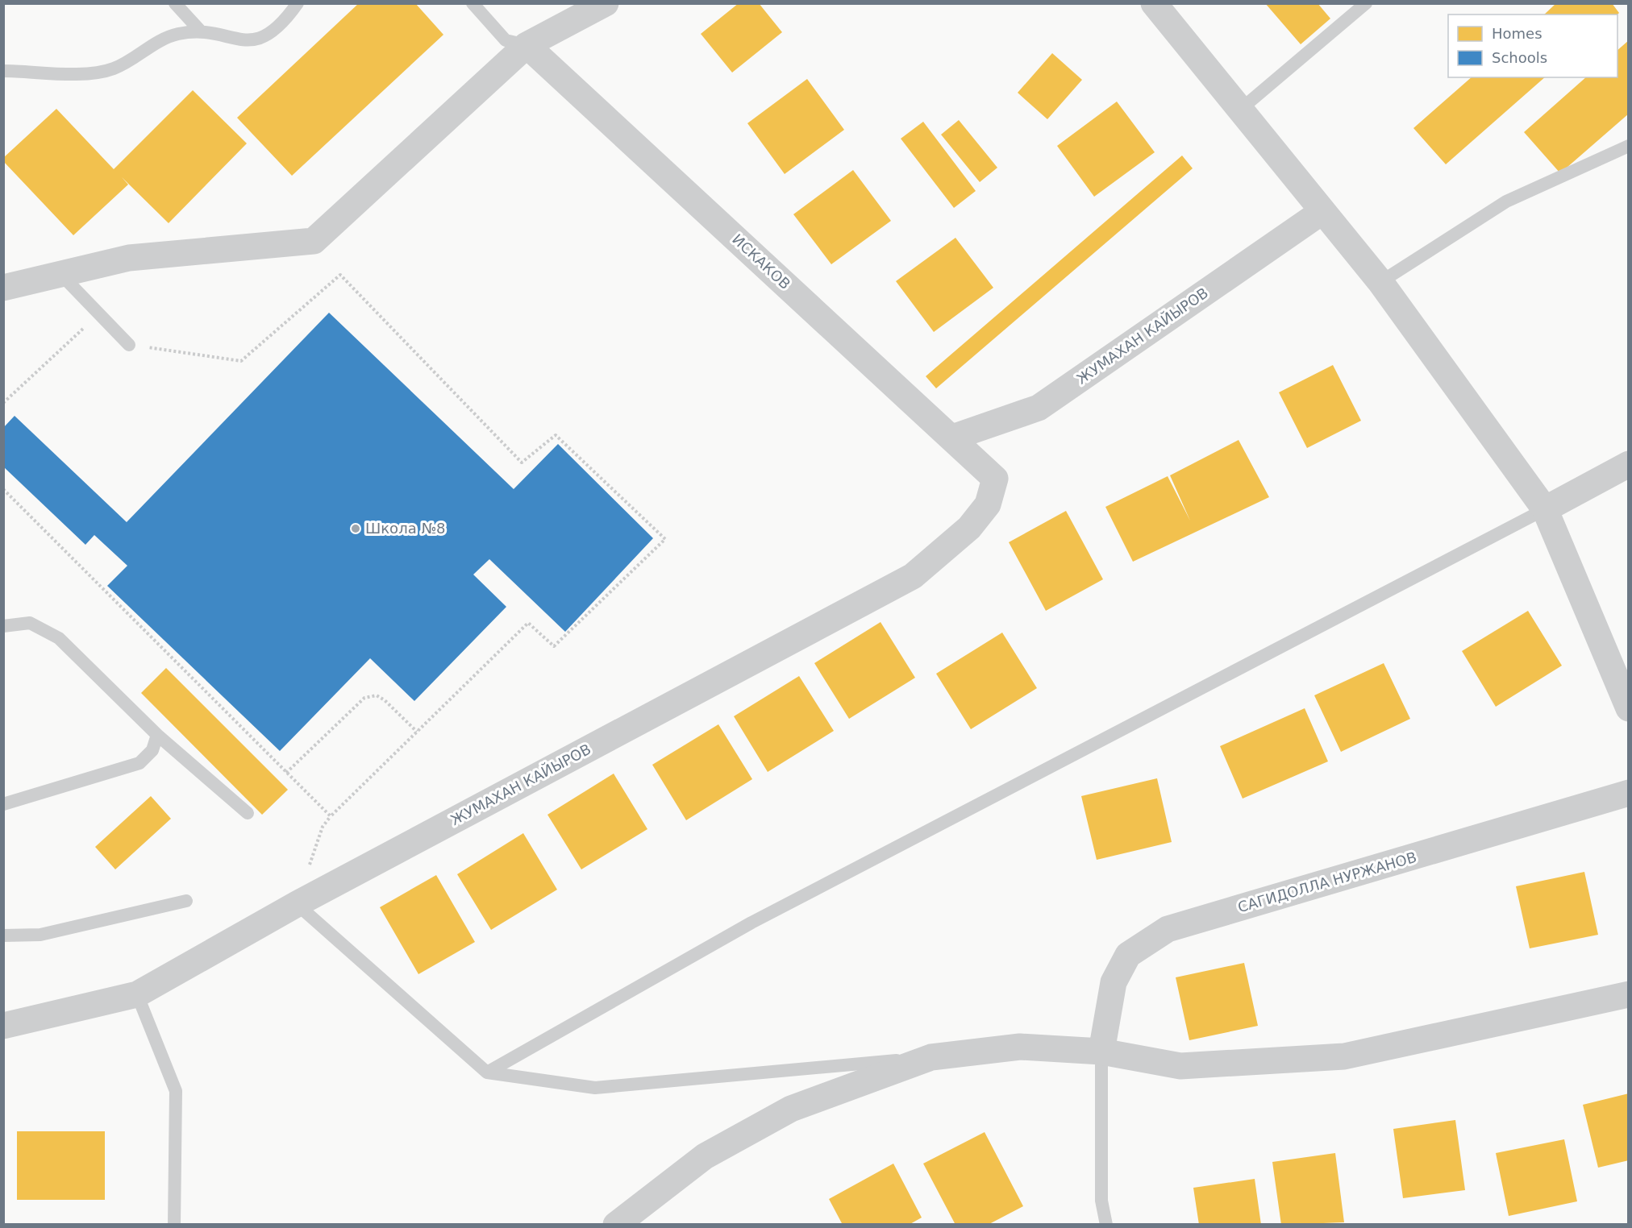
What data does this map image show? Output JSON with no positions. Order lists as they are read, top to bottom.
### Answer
{
  "streets": {
    "street": ["ИСКАКОВ", "ЖУМАХАН КАЙЫРОВ", "САГИДОЛЛА НУРЖАНОВ"]
  },
  "crossings": [
    ["ИСКАКОВ", "ЖУМАХАН КАЙЫРОВ"]
  ],
  "places": ["Школа №8"],
  "legend": ["Homes", "Schools"]
}
